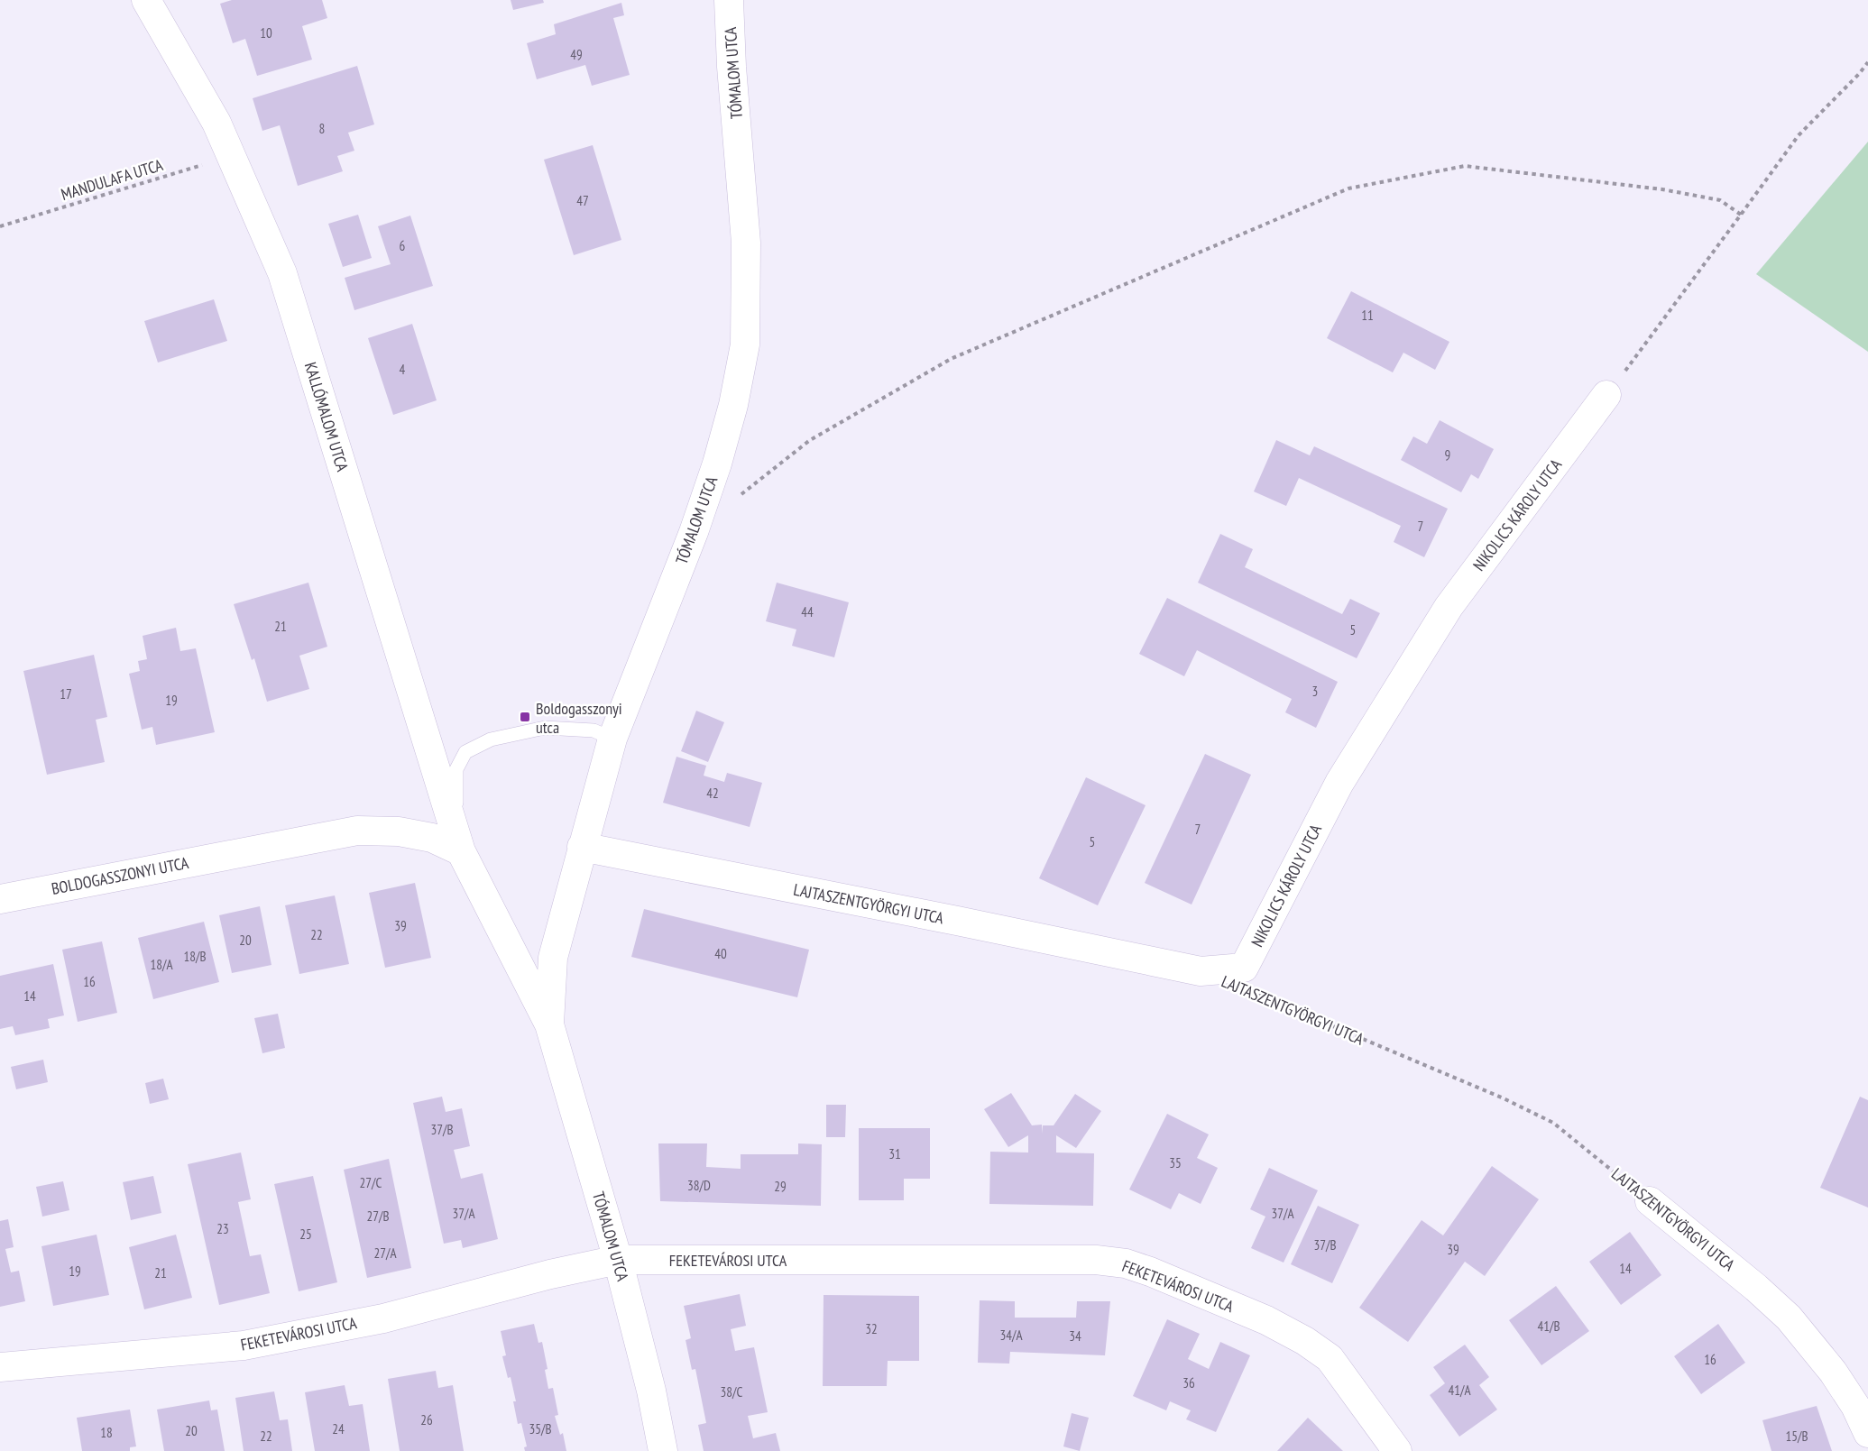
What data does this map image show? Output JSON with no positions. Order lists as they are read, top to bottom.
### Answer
{
  "streets": {
    "street": [
      "TÓMALOM UTCA",
      "KALLÓMALOM UTCA",
      "NIKOLICS KÁROLY UTCA",
      "BOLDOGASSZONYI UTCA",
      "LAJTASZENTGYÖRGYI UTCA",
      "FEKETEVÁROSI UTCA"
    ],
    "path": ["MANDULAFA UTCA"]
  },
  "crossings": [
    ["TÓMALOM UTCA", "KALLÓMALOM UTCA"],
    ["TÓMALOM UTCA", "BOLDOGASSZONYI UTCA"],
    ["TÓMALOM UTCA", "LAJTASZENTGYÖRGYI UTCA"],
    ["TÓMALOM UTCA", "FEKETEVÁROSI UTCA"],
    ["MANDULAFA UTCA", "KALLÓMALOM UTCA"],
    ["KALLÓMALOM UTCA", "BOLDOGASSZONYI UTCA"],
    ["NIKOLICS KÁROLY UTCA", "LAJTASZENTGYÖRGYI UTCA"]
  ],
  "places": {
    "transit": ["Boldogasszonyi utca"]
  },
  "house_numbers": [
    "10",
    "49",
    "8",
    "47",
    "6",
    "11",
    "4",
    "9",
    "7",
    "44",
    "21",
    "5",
    "3",
    "17",
    "19",
    "42",
    "7",
    "5",
    "39",
    "22",
    "20",
    "40",
    "18/B",
    "18/A",
    "16",
    "14",
    "37/B",
    "31",
    "35",
    "27/C",
    "38/D",
    "29",
    "37/A",
    "37/A",
    "27/B",
    "23",
    "25",
    "37/B",
    "39",
    "27/A",
    "14",
    "19",
    "21",
    "41/B",
    "32",
    "34/A",
    "34",
    "16",
    "36",
    "41/A",
    "38/C",
    "26",
    "24",
    "35/B",
    "20",
    "18",
    "22",
    "15/B"
  ]
}
